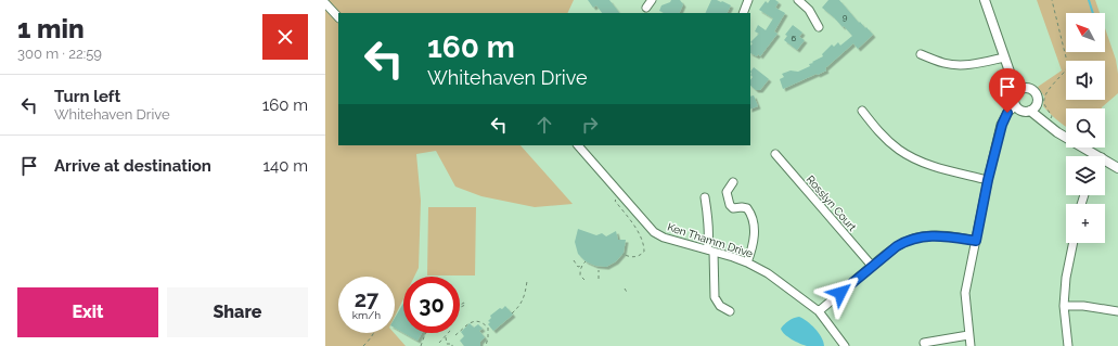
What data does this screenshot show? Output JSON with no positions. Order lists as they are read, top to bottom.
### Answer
{
  "streets": {
    "street": ["Rosslyn Court", "Ken Thamm Drive"]
  },
  "house_numbers": ["9", "6"],
  "north": "top left",
  "page": {
    "heading": ["1 min", "300 m · 22:59"],
    "map_buttons": "+",
    "turn": ["160 m", "Whitehaven Drive"],
    "list": [
      {
        "name": "Turn left",
        "note": "Whitehaven Drive",
        "value": "160 m"
      },
      {
        "name": "Arrive at destination",
        "value": "140 m"
      }
    ],
    "speed": "27 km/h",
    "limit": "30",
    "buttons": ["Exit", "Share"]
  }
}
